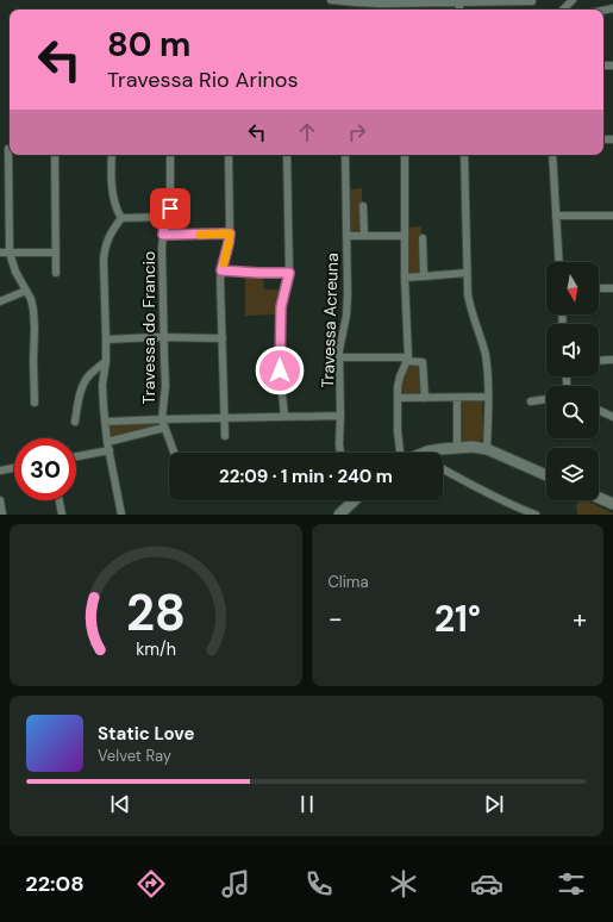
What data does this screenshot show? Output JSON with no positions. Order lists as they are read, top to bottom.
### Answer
{
  "streets": {
    "street": ["Travessa Acreuna", "Travessa do Francio"]
  },
  "north": "bottom",
  "page": {
    "turn": ["80 m", "Travessa Rio Arinos"],
    "limit": "30",
    "trip": "22:09 · 1 min · 240 m",
    "tile": "Clima",
    "heat": ["−", "21°", "+"],
    "song": ["Static Love", "Velvet Ray"],
    "tabs": "22:08",
    "gauge": ["28", "km/h"]
  }
}
